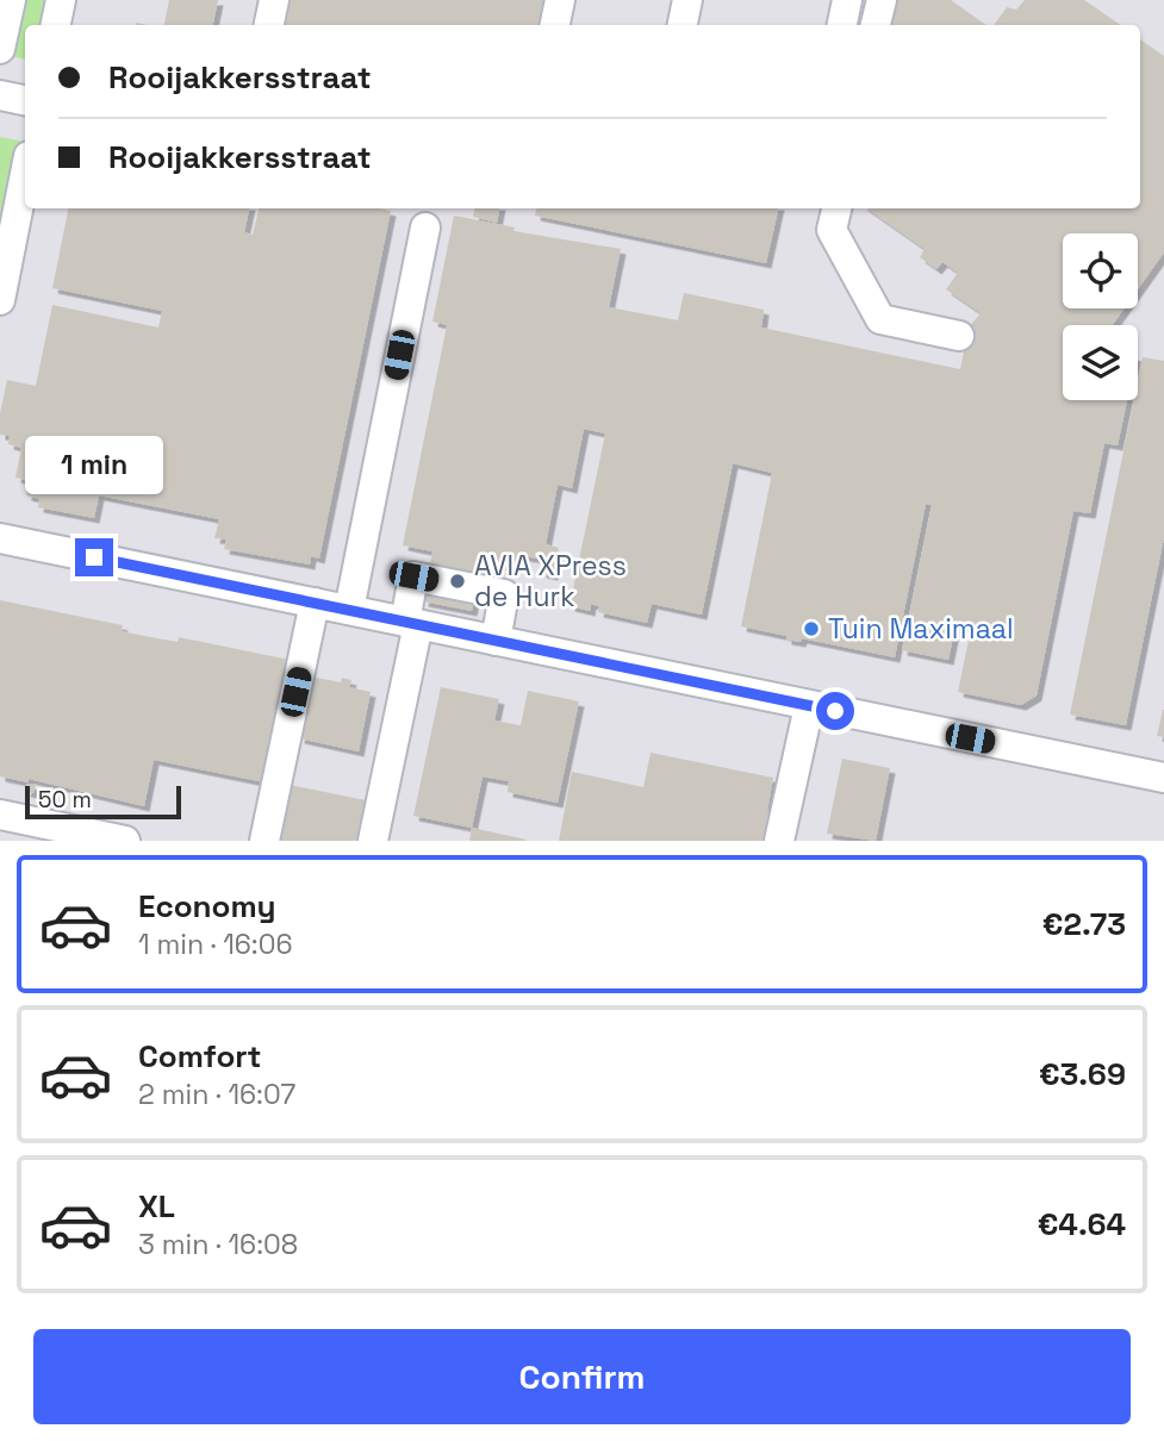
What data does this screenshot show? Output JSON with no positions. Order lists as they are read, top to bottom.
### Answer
{
  "places": ["AVIA XPress de Hurk", "Tuin Maximaal"],
  "scale_bar": "50 m",
  "page": {
    "banner": ["Rooijakkersstraat", "Rooijakkersstraat"],
    "bubble": "1 min",
    "scale": "50 m",
    "list": [
      {
        "name": "Economy",
        "note": "1 min · 16:06",
        "value": "€2.73"
      },
      {
        "name": "Comfort",
        "note": "2 min · 16:07",
        "value": "€3.69"
      },
      {
        "name": "XL",
        "note": "3 min · 16:08",
        "value": "€4.64"
      }
    ],
    "buttons": "Confirm"
  }
}
